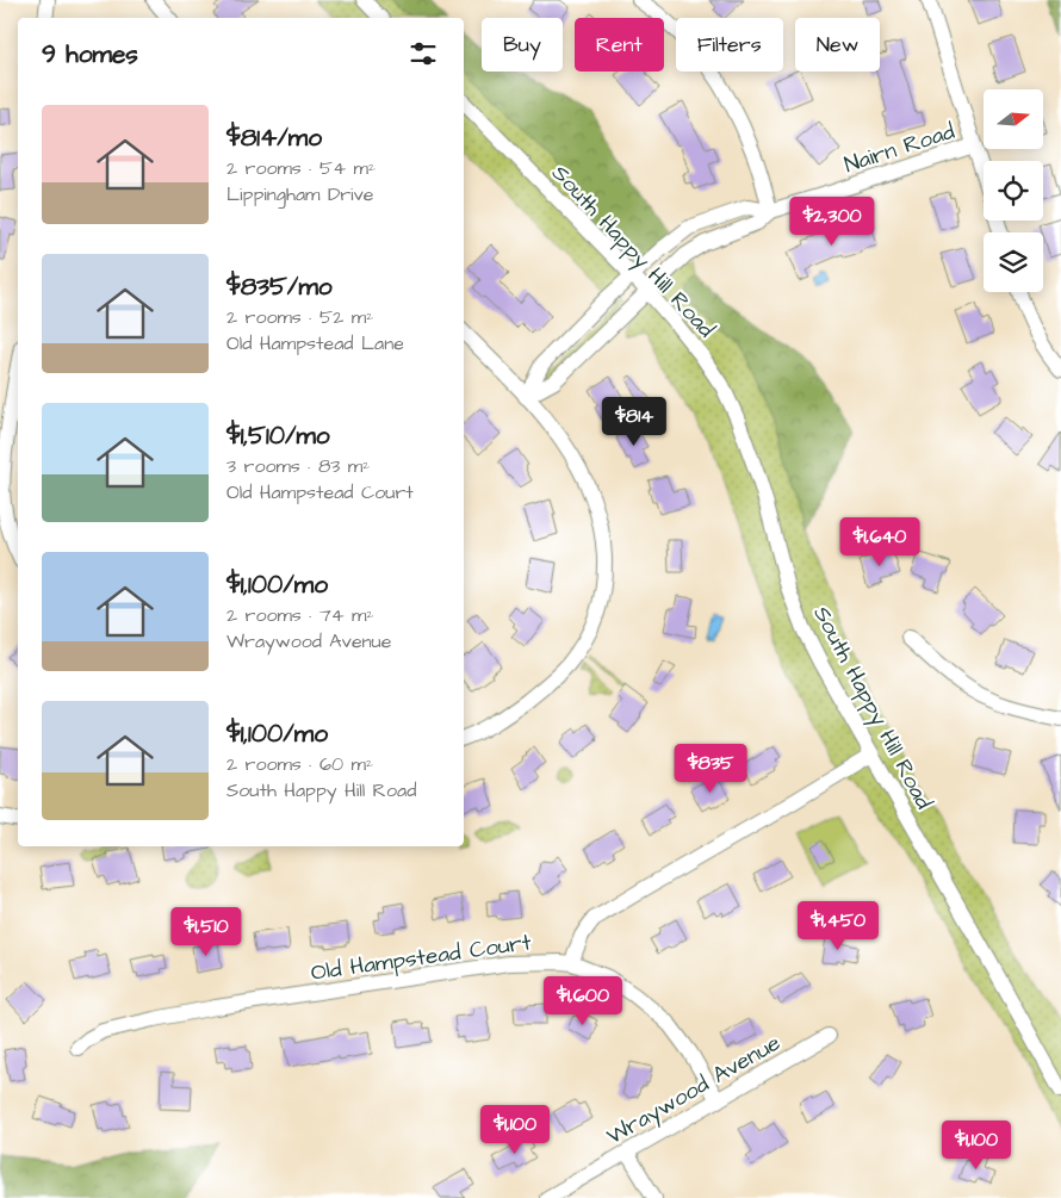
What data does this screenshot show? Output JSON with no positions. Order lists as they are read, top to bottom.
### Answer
{
  "streets": {
    "street": [
      "Nairn Road",
      "South Happy Hill Road",
      "Old Hampstead Court",
      "Wraywood Avenue"
    ]
  },
  "crossings": [
    ["Nairn Road", "South Happy Hill Road"],
    ["Old Hampstead Court", "Wraywood Avenue"]
  ],
  "north": "right",
  "page": {
    "chip": [
      "Buy",
      "Rent",
      "Filters",
      "New"
    ],
    "heading": "9 homes",
    "list": [
      {
        "name": "$814/mo",
        "note": "2 rooms · 54 m² · Lippingham Drive"
      },
      {
        "name": "$835/mo",
        "note": "2 rooms · 52 m² · Old Hampstead Lane"
      },
      {
        "name": "$1,510/mo",
        "note": "3 rooms · 83 m² · Old Hampstead Court"
      },
      {
        "name": "$1,100/mo",
        "note": "2 rooms · 74 m² · Wraywood Avenue"
      },
      {
        "name": "$1,100/mo",
        "note": "2 rooms · 60 m² · South Happy Hill Road"
      }
    ],
    "price": [
      "$2,300",
      "$814",
      "$1,640",
      "$835",
      "$1,450",
      "$1,510",
      "$1,600",
      "$1,100",
      "$1,100"
    ]
  }
}
